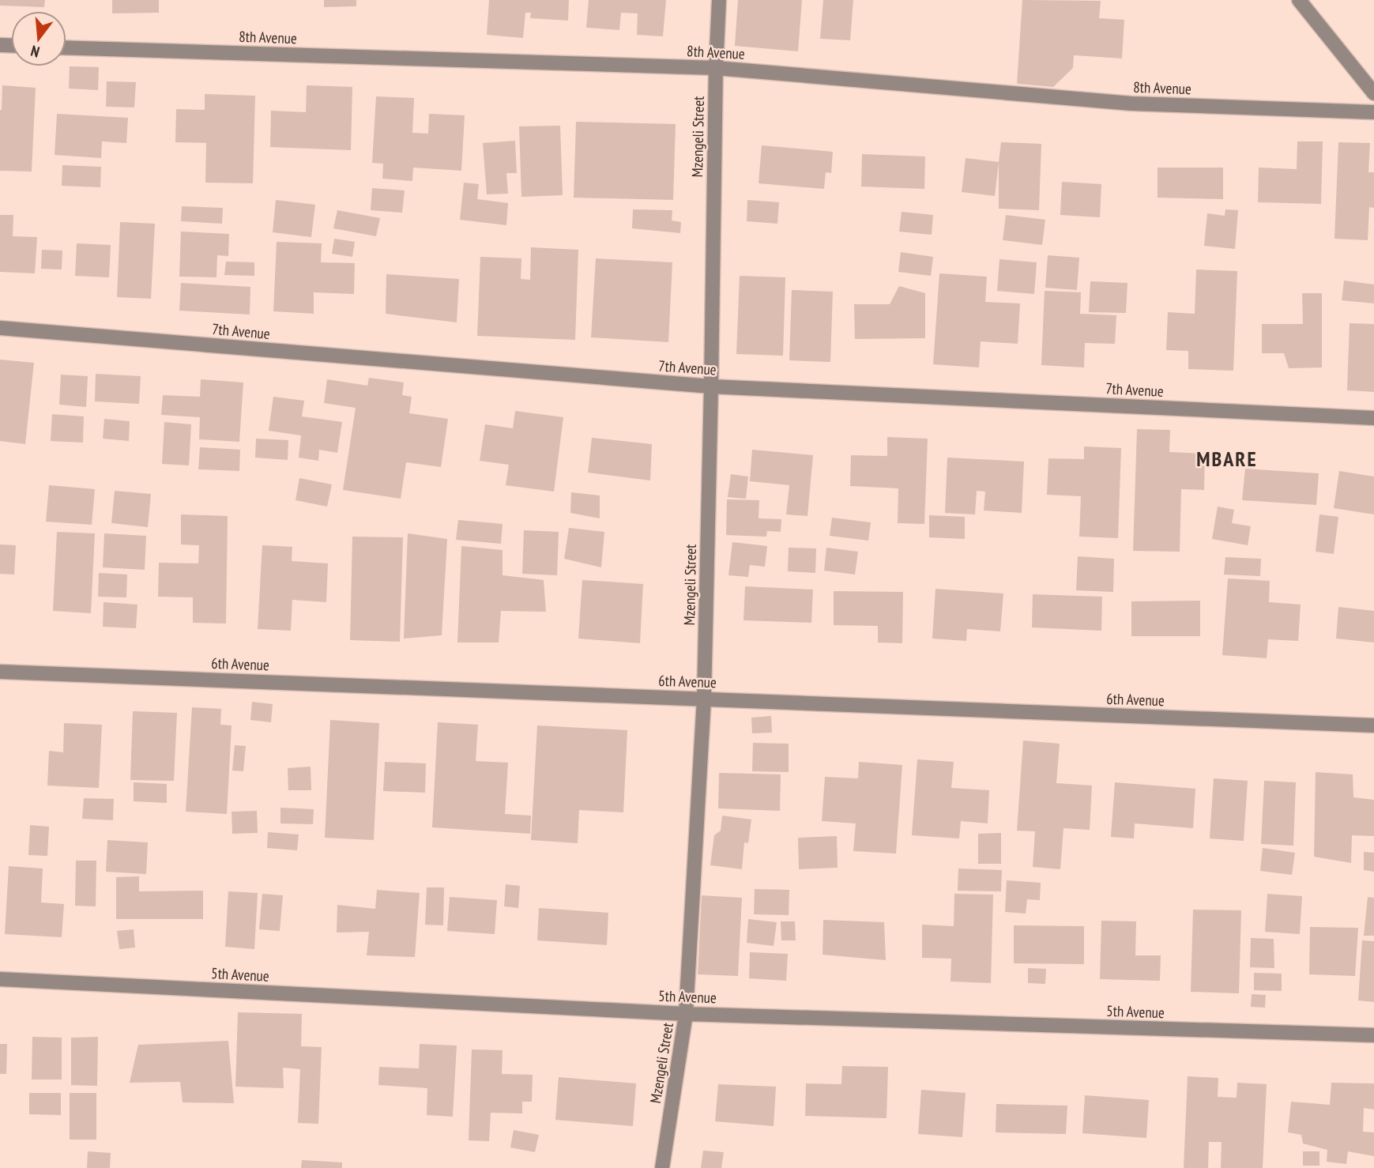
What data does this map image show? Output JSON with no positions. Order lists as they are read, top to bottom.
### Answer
{
  "streets": {
    "street": [
      "8th Avenue",
      "Mzengeli Street",
      "7th Avenue",
      "6th Avenue",
      "5th Avenue"
    ]
  },
  "crossings": [
    ["8th Avenue", "Mzengeli Street"],
    ["Mzengeli Street", "7th Avenue"],
    ["Mzengeli Street", "6th Avenue"],
    ["Mzengeli Street", "5th Avenue"]
  ],
  "districts": ["MBARE"],
  "north": "bottom"
}
